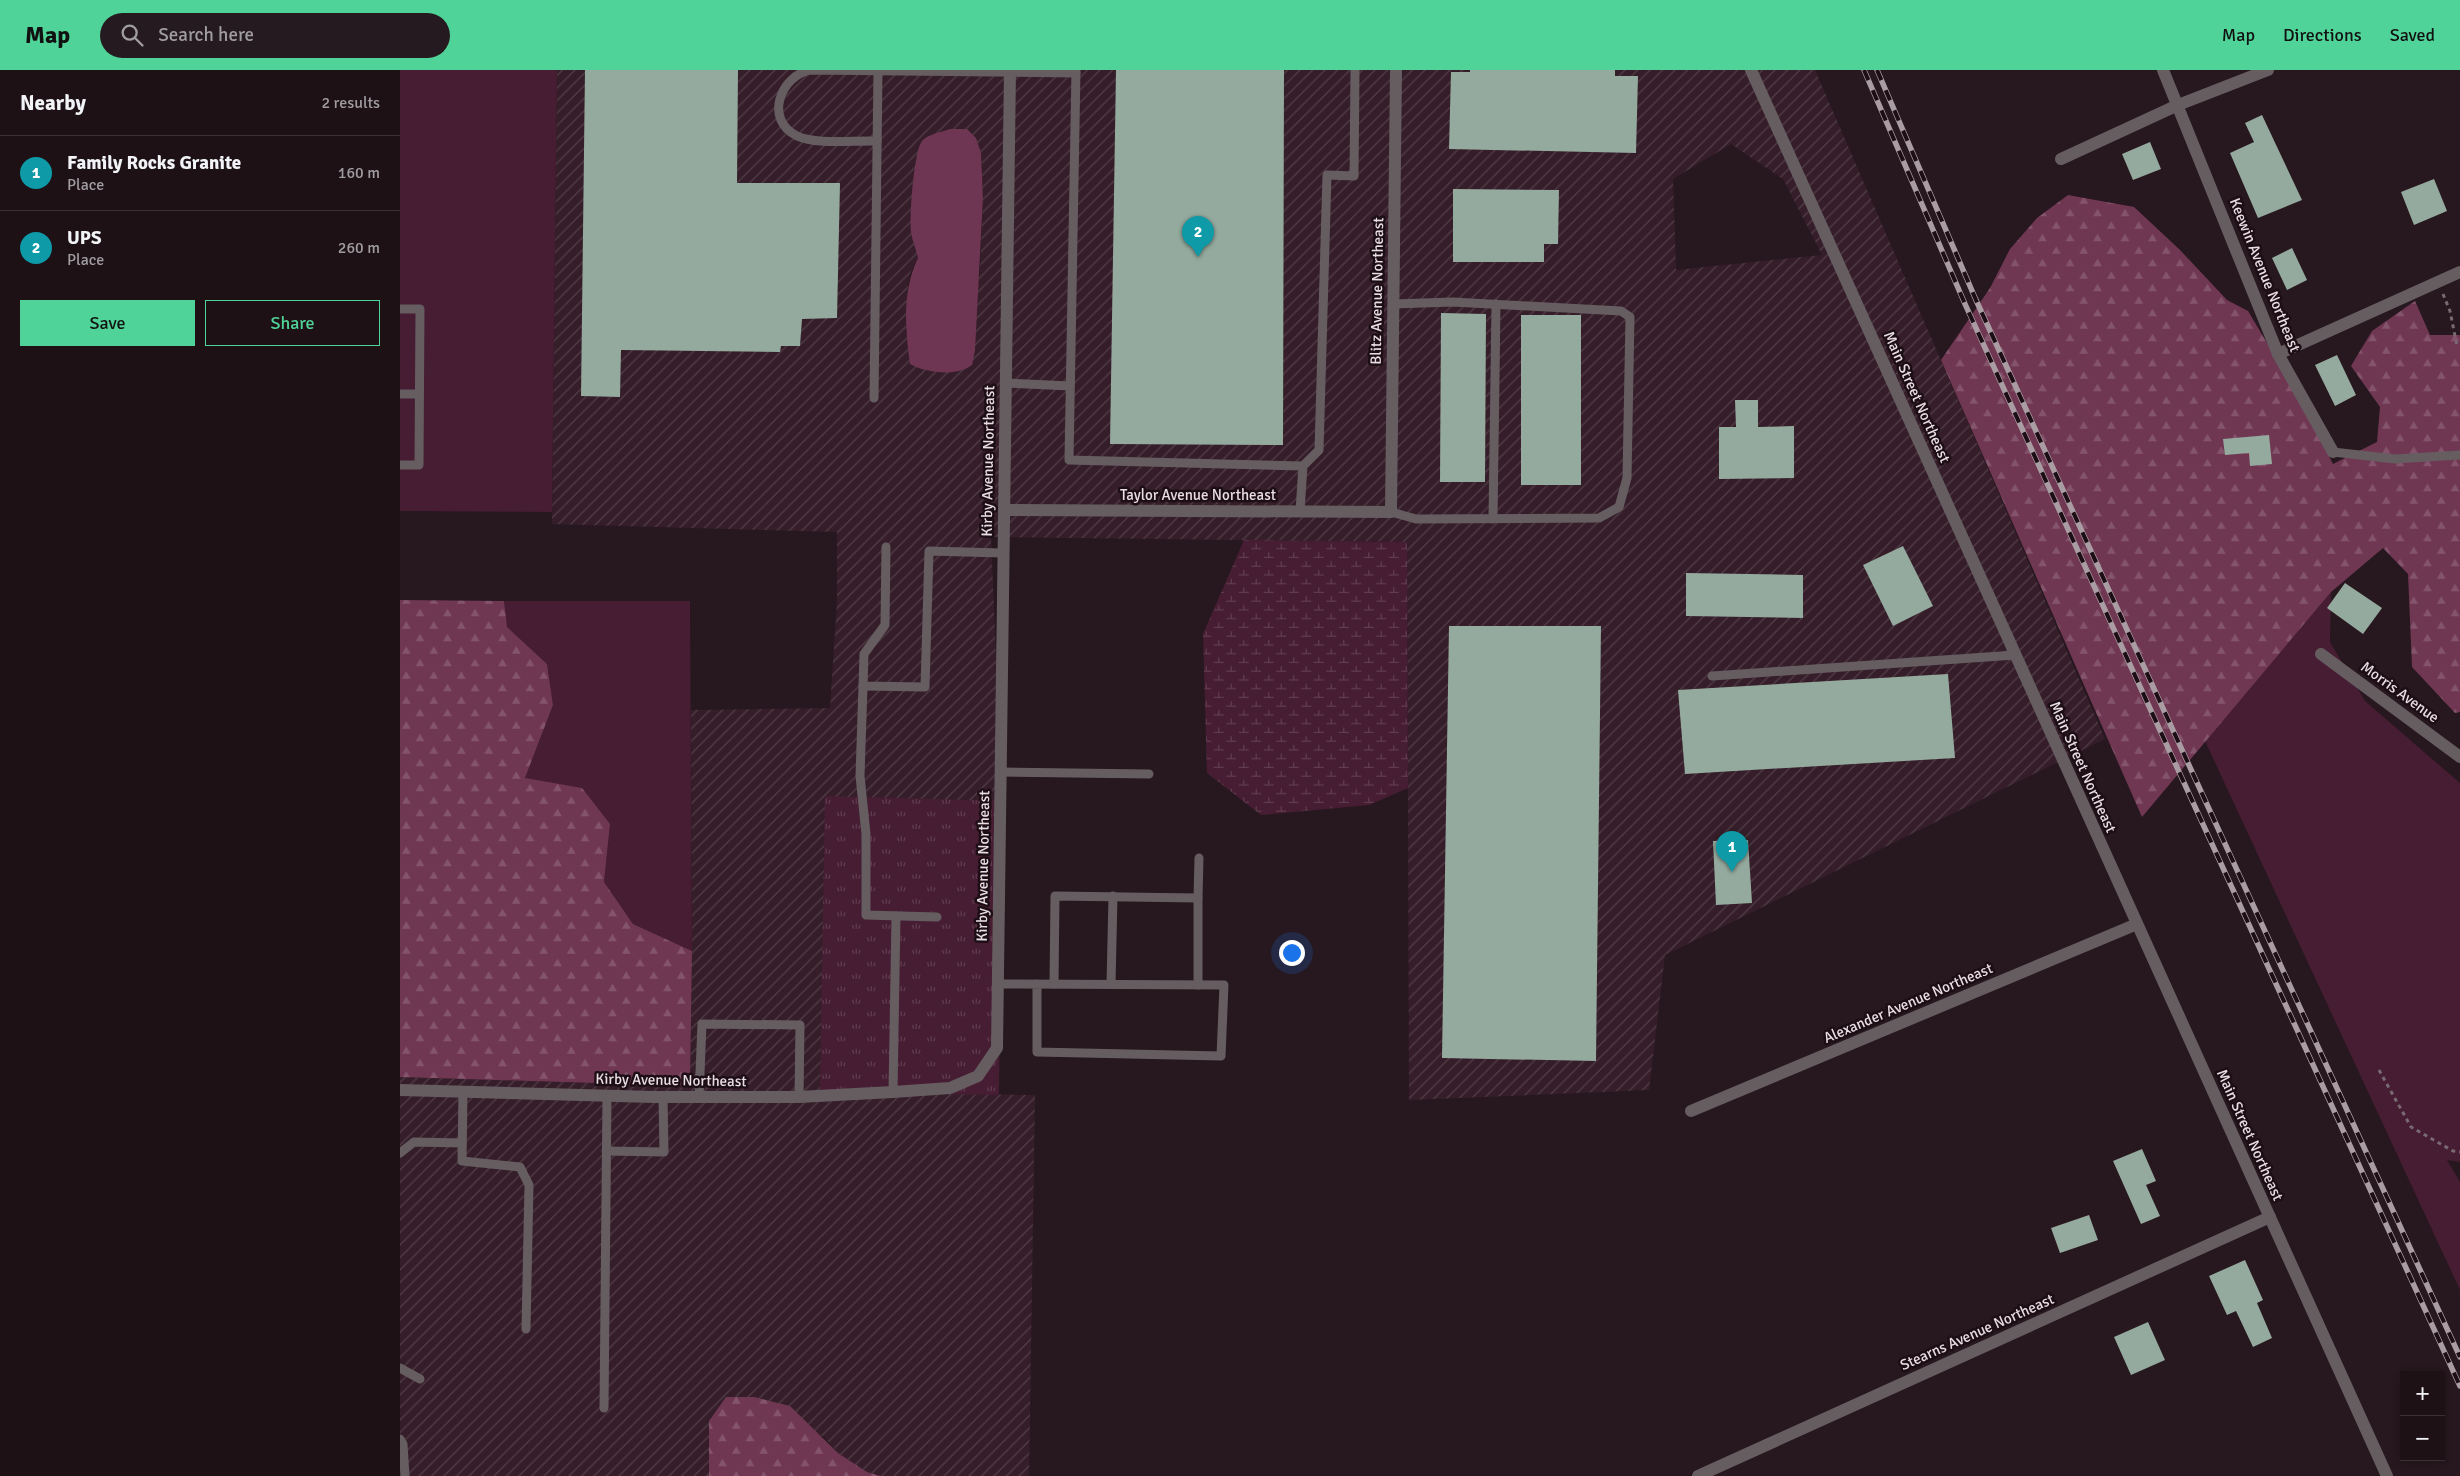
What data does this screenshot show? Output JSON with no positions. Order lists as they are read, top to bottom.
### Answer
{
  "streets": {
    "street": [
      "Keewin Avenue Northeast",
      "Blitz Avenue Northeast",
      "Main Street Northeast",
      "Kirby Avenue Northeast",
      "Taylor Avenue Northeast",
      "Morris Avenue",
      "Alexander Avenue Northeast",
      "Stearns Avenue Northeast"
    ]
  },
  "crossings": [
    ["Blitz Avenue Northeast", "Taylor Avenue Northeast"],
    ["Main Street Northeast", "Alexander Avenue Northeast"],
    ["Main Street Northeast", "Stearns Avenue Northeast"],
    ["Kirby Avenue Northeast", "Taylor Avenue Northeast"]
  ],
  "page": {
    "header": "Map",
    "search": "Search here",
    "nav": ["Map", "Directions", "Saved"],
    "heading": ["Nearby", "2 results"],
    "list": [
      {
        "mark": "1",
        "name": "Family Rocks Granite",
        "note": "Place",
        "value": "160 m"
      },
      {
        "mark": "2",
        "name": "UPS",
        "note": "Place",
        "value": "260 m"
      }
    ],
    "pins": ["2", "1"],
    "buttons": ["Save", "Share"],
    "map_buttons": ["+", "−"]
  }
}
